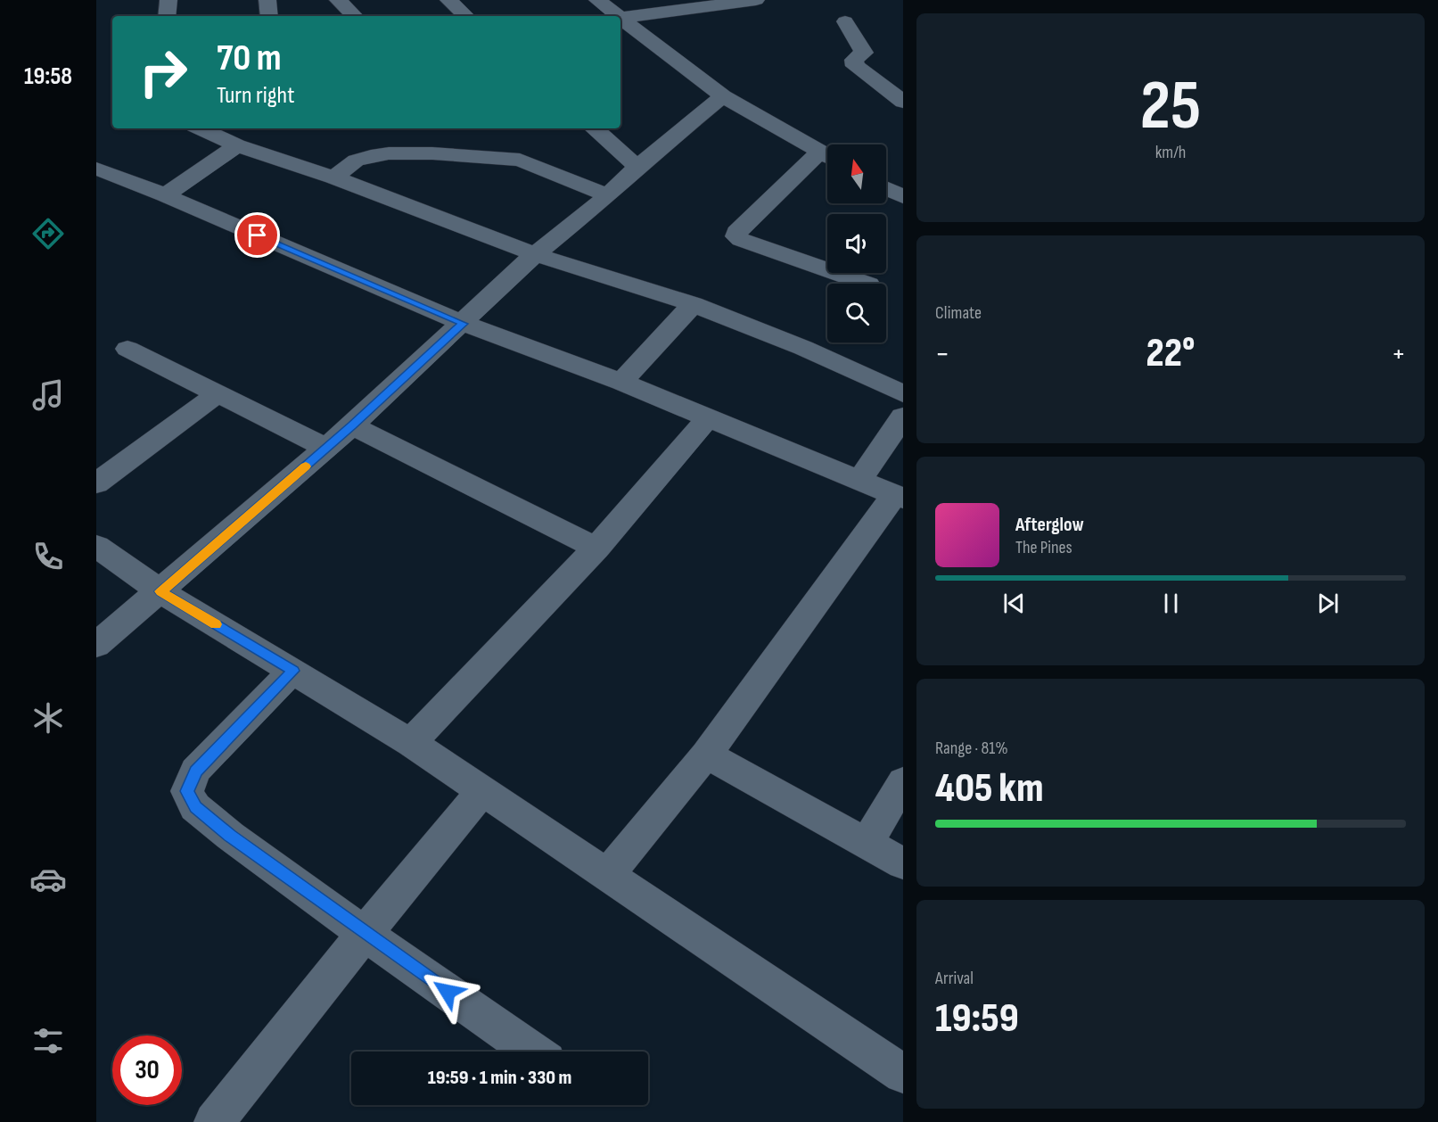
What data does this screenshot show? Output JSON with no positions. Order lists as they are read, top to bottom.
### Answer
{
  "north": "top",
  "page": {
    "tabs": "19:58",
    "tile": [
      ["25", "km/h"],
      "Climate",
      ["Range · 81%", "405 km"],
      ["Arrival", "19:59"]
    ],
    "turn": ["70 m", "Turn right"],
    "heat": ["−", "22°", "+"],
    "song": ["Afterglow", "The Pines"],
    "limit": "30",
    "trip": "19:59 · 1 min · 330 m"
  }
}
